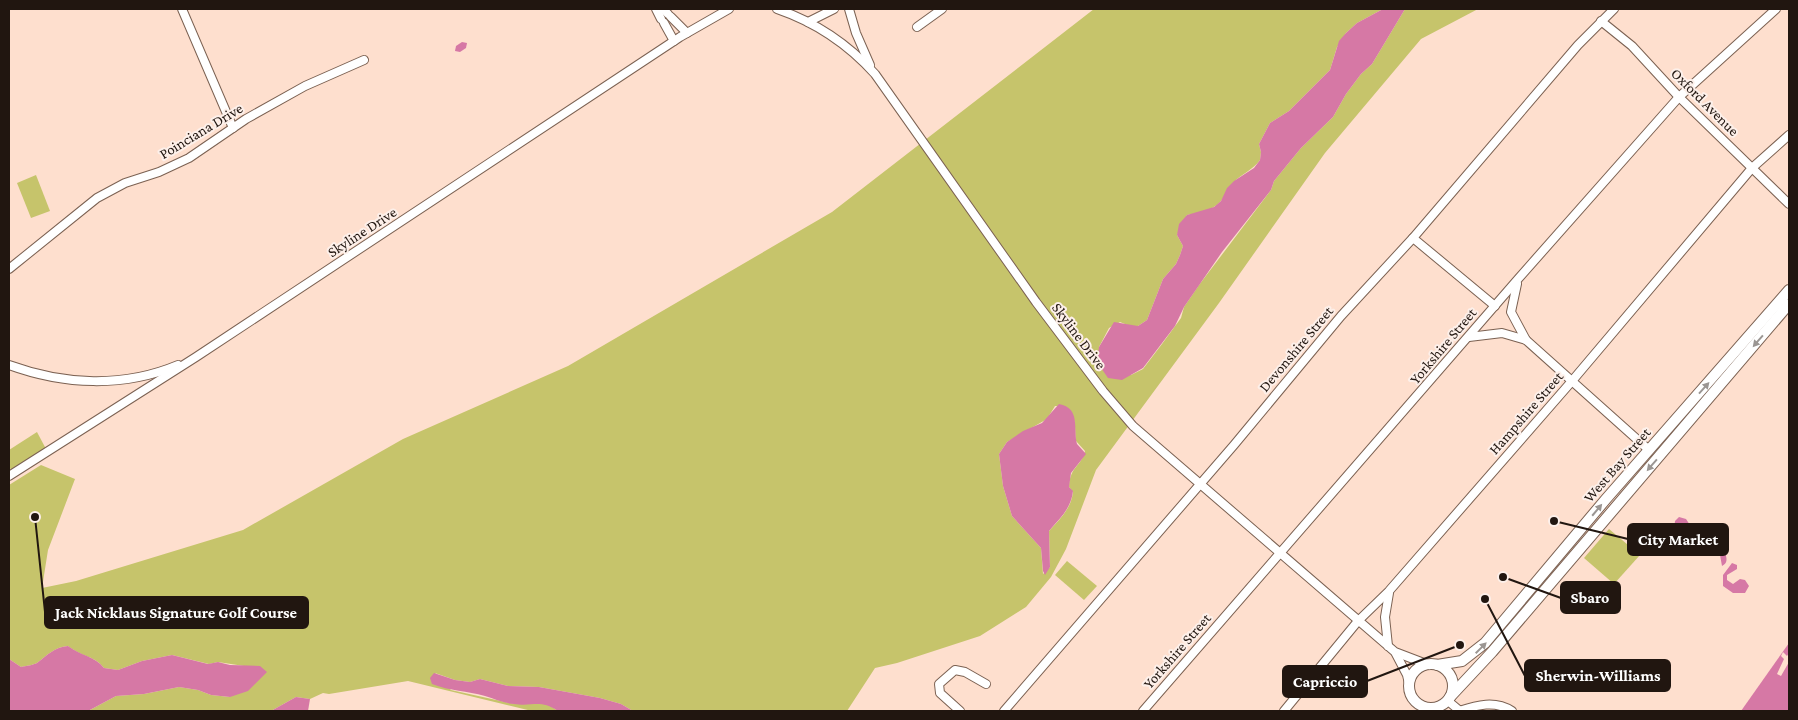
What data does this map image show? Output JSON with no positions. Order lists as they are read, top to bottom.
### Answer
{
  "streets": {
    "main road": ["West Bay Street"],
    "street": [
      "Oxford Avenue",
      "Poinciana Drive",
      "Skyline Drive",
      "Yorkshire Street",
      "Devonshire Street",
      "Hampshire Street"
    ]
  },
  "crossings": [
    ["Oxford Avenue", "Yorkshire Street"],
    ["Oxford Avenue", "Devonshire Street"],
    ["Oxford Avenue", "Hampshire Street"],
    ["Skyline Drive", "Yorkshire Street"],
    ["Skyline Drive", "Devonshire Street"],
    ["Skyline Drive", "Hampshire Street"],
    ["Skyline Drive", "West Bay Street"]
  ],
  "places": [
    "Jack Nicklaus Signature Golf Course",
    "City Market",
    "Sbaro",
    "Sherwin-Williams",
    "Capriccio"
  ]
}
